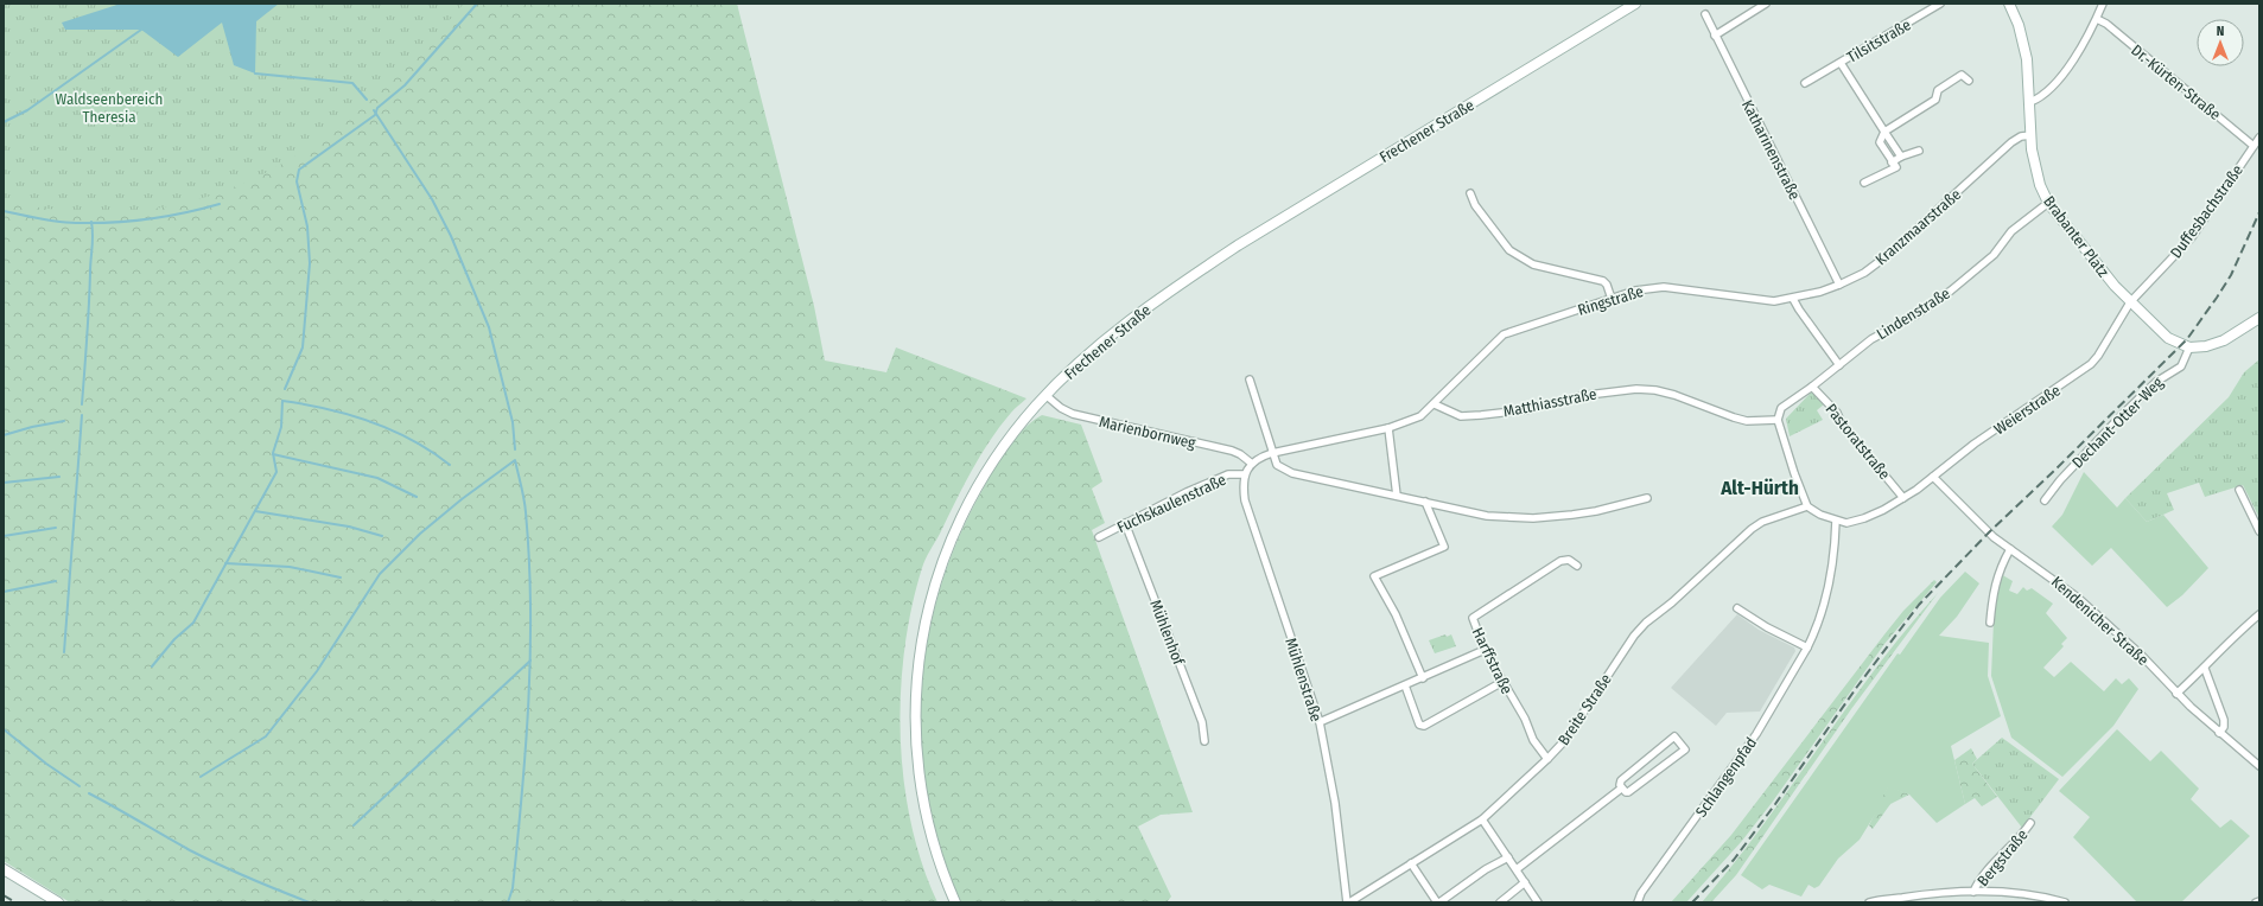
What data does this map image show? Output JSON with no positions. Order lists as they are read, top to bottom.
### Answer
{
  "streets": {
    "main road": ["Frechener Straße", "Brabanter Platz"],
    "street": [
      "Tilsitstraße",
      "Dr.-Kürten-Straße",
      "Katharinenstraße",
      "Duffesbachstraße",
      "Kranzmaarstraße",
      "Ringstraße",
      "Lindenstraße",
      "Matthiasstraße",
      "Weierstraße",
      "Dechant-Otter-Weg",
      "Marienbornweg",
      "Pastoratstraße",
      "Fuchskaulenstraße",
      "Kendenicher Straße",
      "Mühlenhof",
      "Harffstraße",
      "Mühlenstraße",
      "Breite Straße",
      "Schlangenpfad",
      "Bergstraße"
    ]
  },
  "crossings": [
    ["Dr.-Kürten-Straße", "Duffesbachstraße"],
    ["Frechener Straße", "Marienbornweg"],
    ["Katharinenstraße", "Kranzmaarstraße"],
    ["Duffesbachstraße", "Brabanter Platz"],
    ["Duffesbachstraße", "Weierstraße"],
    ["Kranzmaarstraße", "Brabanter Platz"],
    ["Kranzmaarstraße", "Ringstraße"],
    ["Brabanter Platz", "Lindenstraße"],
    ["Brabanter Platz", "Weierstraße"],
    ["Brabanter Platz", "Dechant-Otter-Weg"],
    ["Ringstraße", "Matthiasstraße"],
    ["Lindenstraße", "Matthiasstraße"],
    ["Lindenstraße", "Pastoratstraße"],
    ["Weierstraße", "Pastoratstraße"],
    ["Weierstraße", "Kendenicher Straße"],
    ["Weierstraße", "Schlangenpfad"],
    ["Fuchskaulenstraße", "Mühlenhof"],
    ["Fuchskaulenstraße", "Mühlenstraße"],
    ["Harffstraße", "Breite Straße"],
    ["Mühlenstraße", "Breite Straße"]
  ],
  "districts": ["Alt-Hürth"],
  "parks": ["Waldseenbereich Theresia"],
  "north": "top"
}
